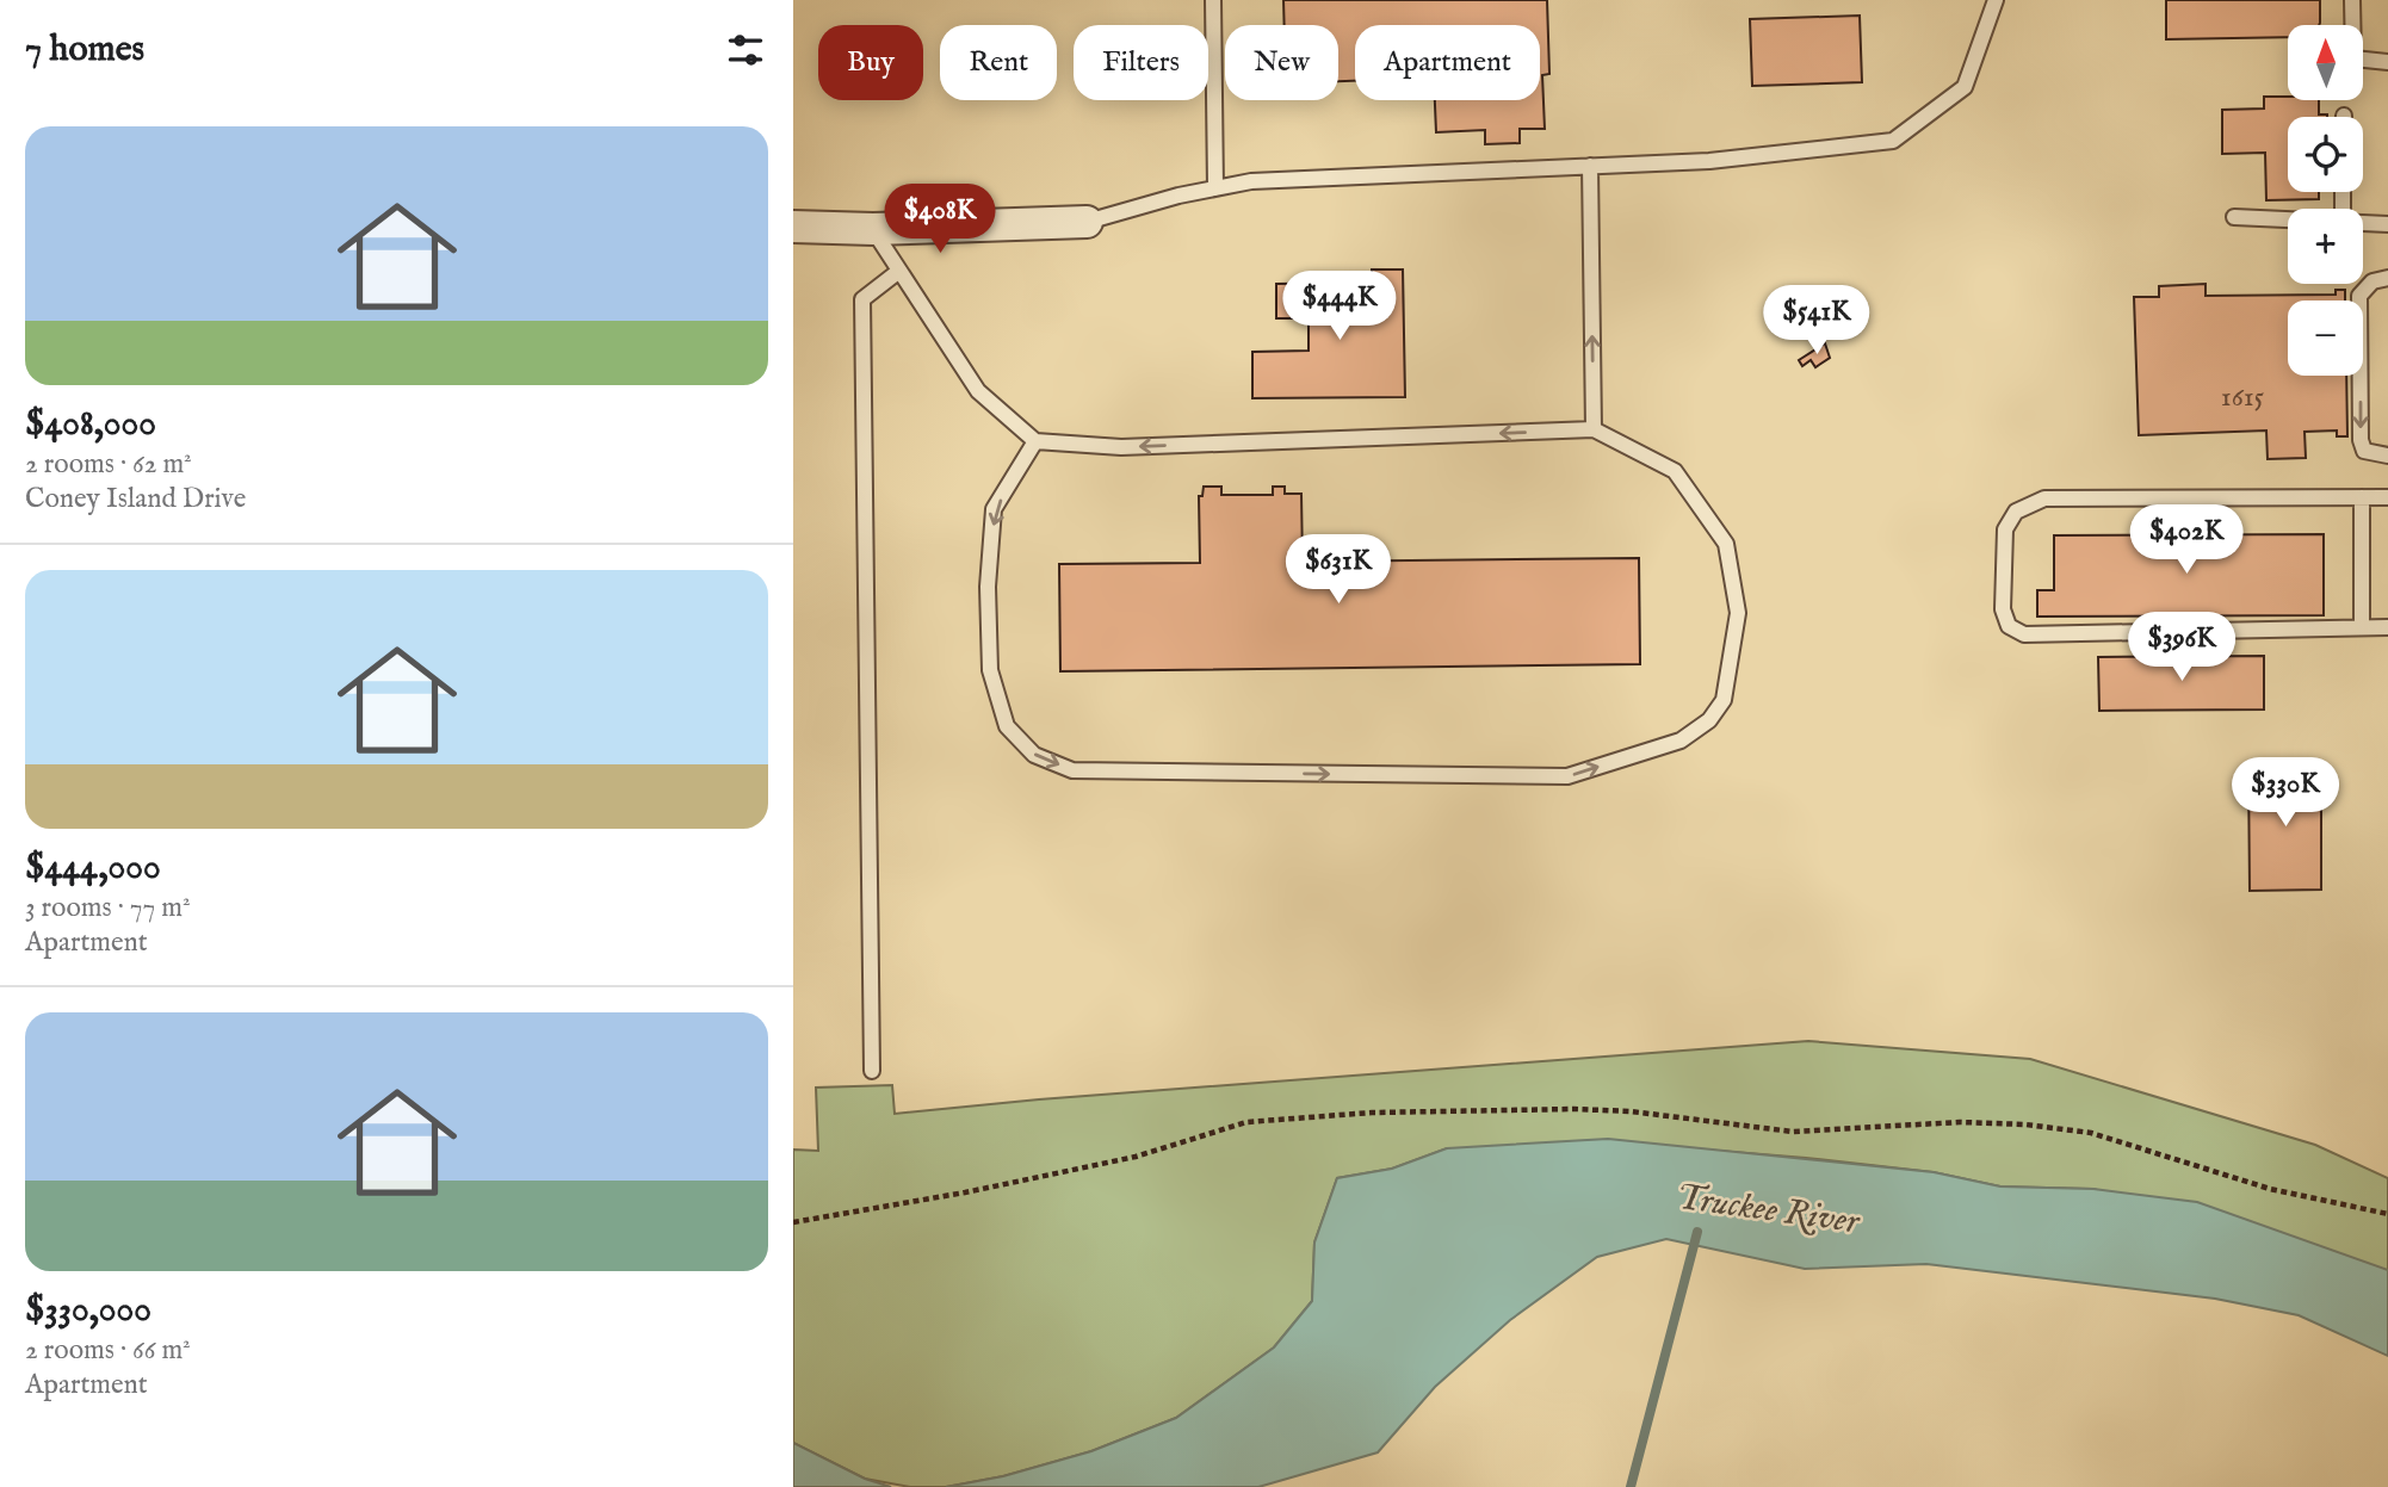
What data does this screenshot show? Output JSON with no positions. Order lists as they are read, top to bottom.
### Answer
{
  "water": ["Truckee River"],
  "house_numbers": ["1615"],
  "north": "top",
  "page": {
    "heading": "7 homes",
    "map_buttons": ["+", "−"],
    "chip": [
      "Buy",
      "Rent",
      "Filters",
      "New",
      "Apartment"
    ],
    "list": [
      {
        "name": "$408,000",
        "note": "2 rooms · 62 m² · Coney Island Drive"
      },
      {
        "name": "$444,000",
        "note": "3 rooms · 77 m² · Apartment"
      },
      {
        "name": "$330,000",
        "note": "2 rooms · 66 m² · Apartment"
      }
    ],
    "price": [
      "$408K",
      "$444K",
      "$541K",
      "$402K",
      "$631K",
      "$396K",
      "$330K"
    ]
  }
}
